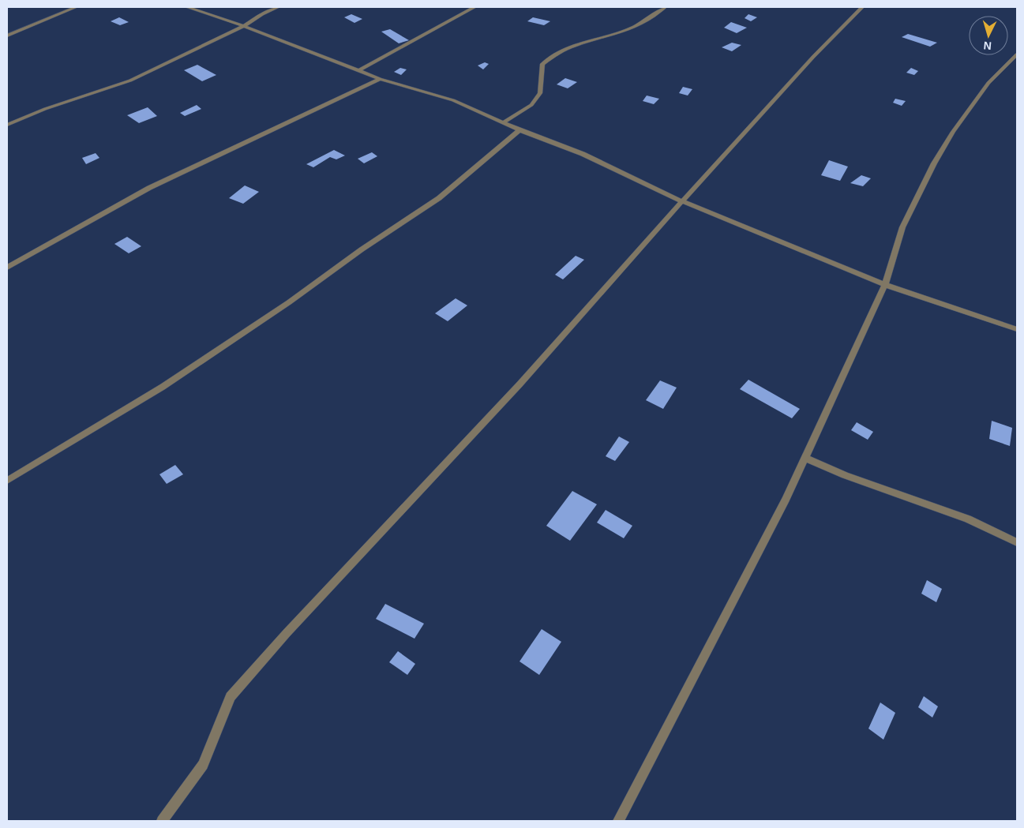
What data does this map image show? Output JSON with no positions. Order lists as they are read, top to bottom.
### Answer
{
  "north": "bottom"
}
